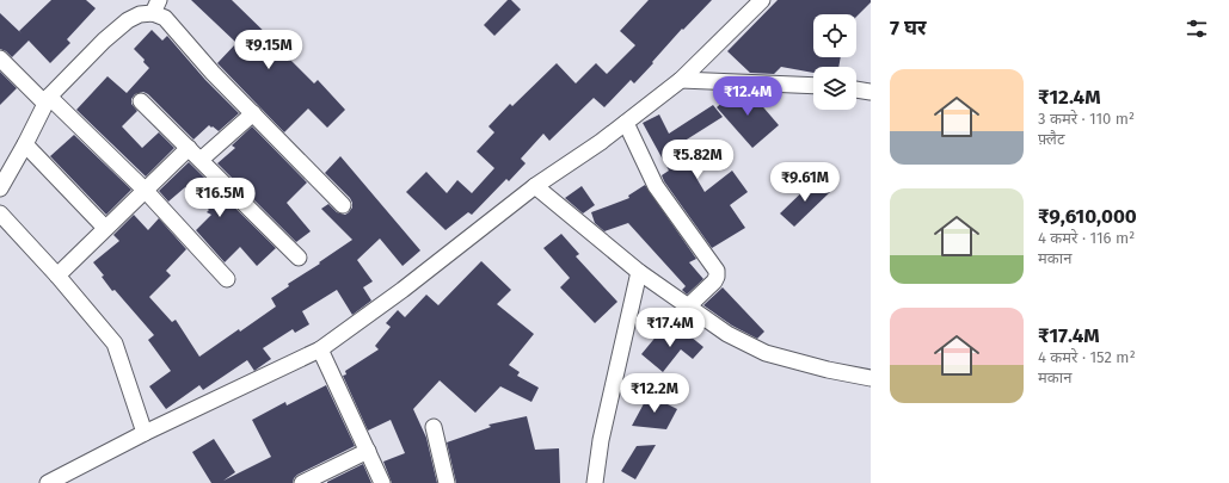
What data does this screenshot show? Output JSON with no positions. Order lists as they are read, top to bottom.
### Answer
{
  "page": {
    "heading": "7 घर",
    "price": [
      "₹9.15M",
      "₹12.4M",
      "₹5.82M",
      "₹9.61M",
      "₹16.5M",
      "₹17.4M",
      "₹12.2M"
    ],
    "list": [
      {
        "name": "₹12.4M",
        "note": "3 कमरे · 110 m² · फ़्लैट"
      },
      {
        "name": "₹9,610,000",
        "note": "4 कमरे · 116 m² · मकान"
      },
      {
        "name": "₹17.4M",
        "note": "4 कमरे · 152 m² · मकान"
      }
    ]
  }
}
